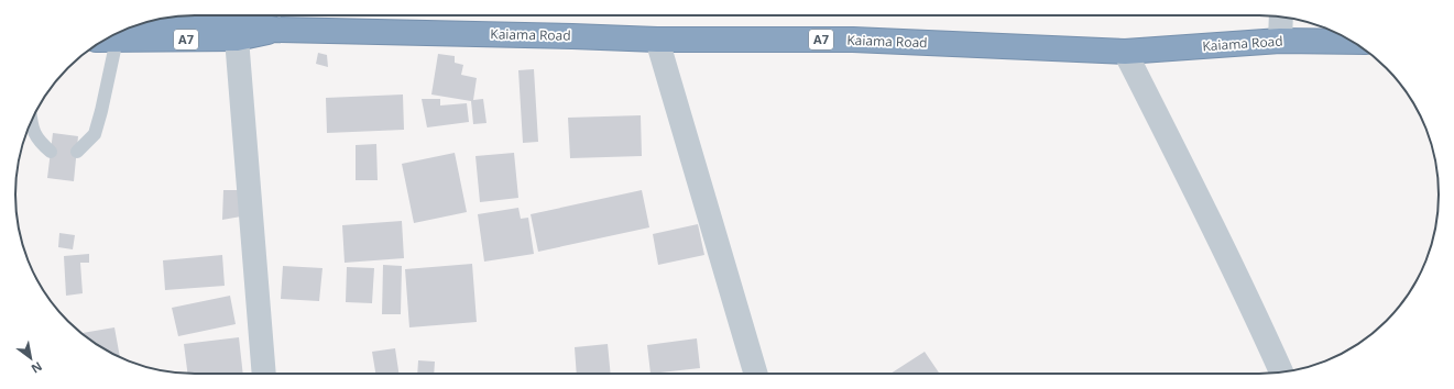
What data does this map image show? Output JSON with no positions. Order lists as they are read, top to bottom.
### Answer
{
  "streets": {
    "highway": ["Kaiama Road", "A7"]
  },
  "north": "bottom right"
}
